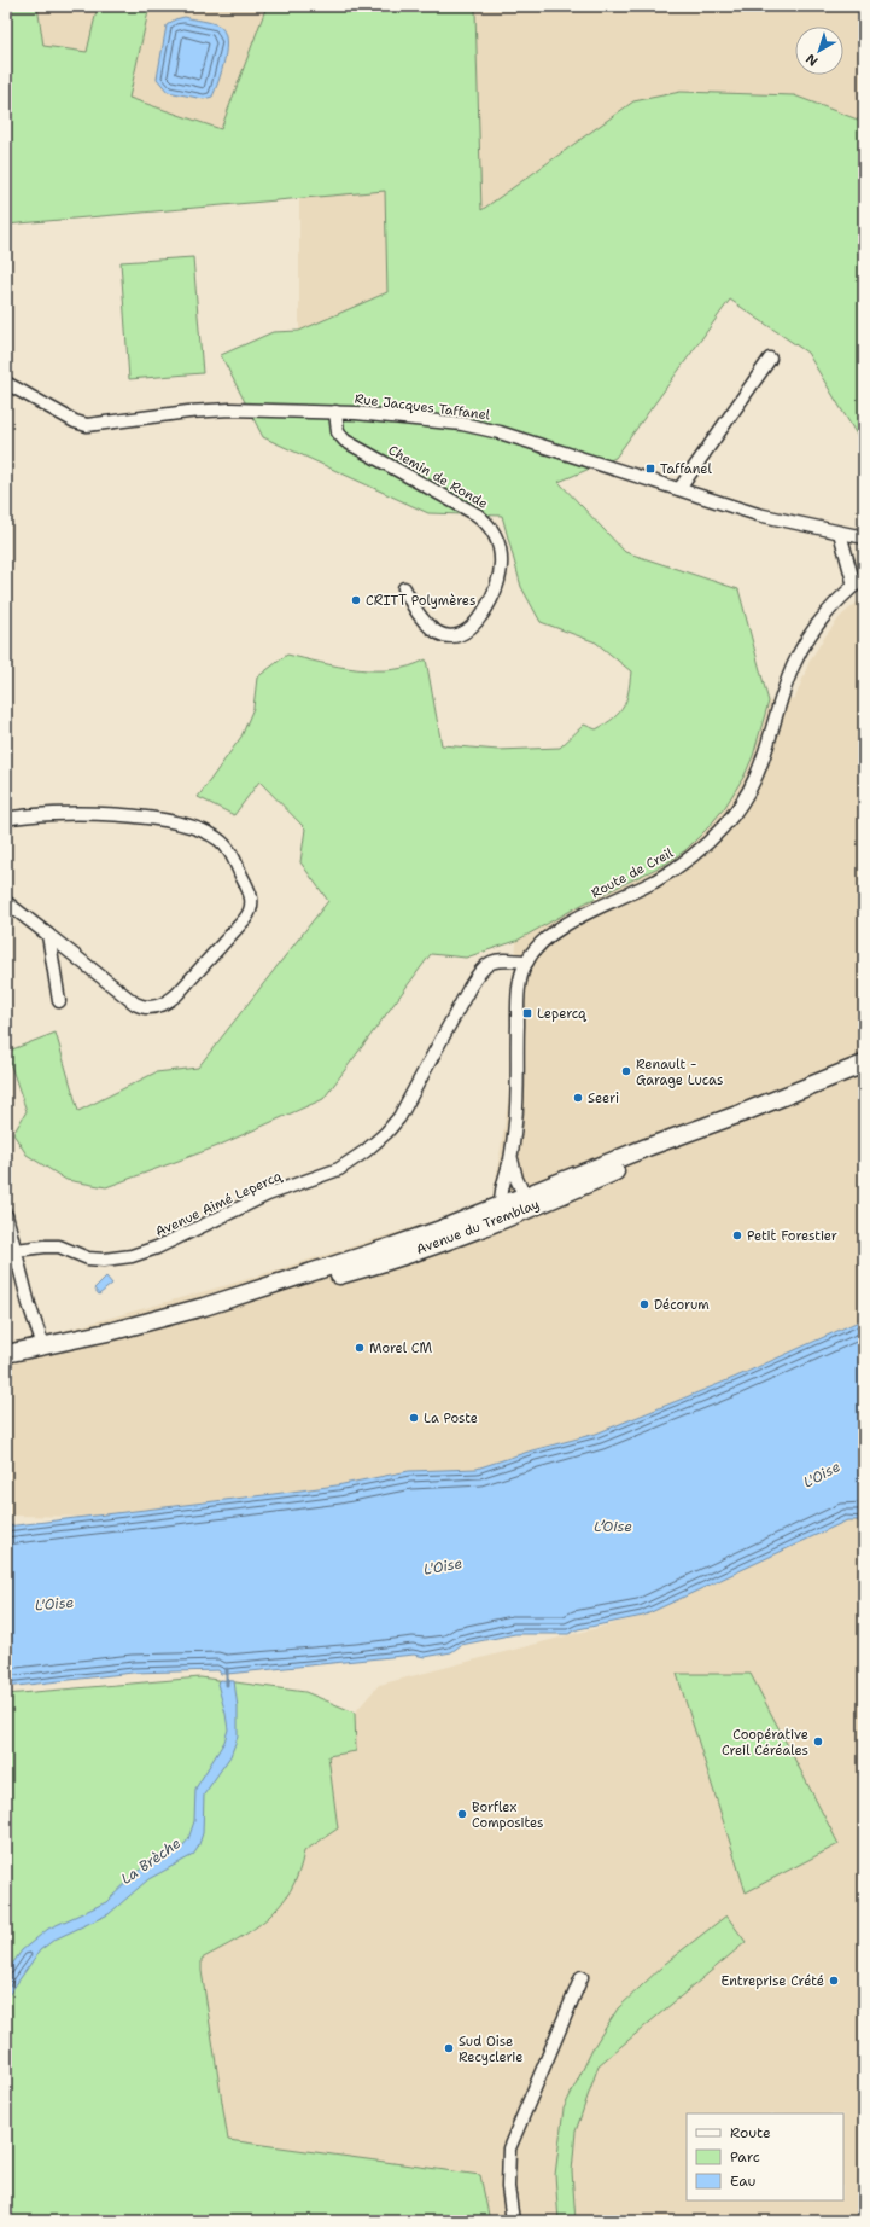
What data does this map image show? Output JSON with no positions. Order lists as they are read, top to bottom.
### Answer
{
  "streets": {
    "main road": ["Avenue du Tremblay"],
    "street": [
      "Rue Jacques Taffanel",
      "Chemin de Ronde",
      "Route de Creil",
      "Avenue Aimé Lepercq"
    ]
  },
  "crossings": [
    ["Rue Jacques Taffanel", "Chemin de Ronde"],
    ["Route de Creil", "Avenue Aimé Lepercq"],
    ["Route de Creil", "Avenue du Tremblay"]
  ],
  "water": ["L'Oise", "L’Oise", "La Brèche"],
  "places": {
    "transit": ["Taffanel", "Lepercq"],
    "other": [
      "CRITT Polymères",
      "Renault - Garage Lucas",
      "Seeri",
      "Petit Forestier",
      "Décorum",
      "Morel CM",
      "La Poste",
      "Coopérative Creil Céréales",
      "Borflex Composites",
      "Entreprise Crété",
      "Sud Oise Recyclerie"
    ]
  },
  "legend": ["Route", "Parc", "Eau"],
  "north": "bottom left"
}
